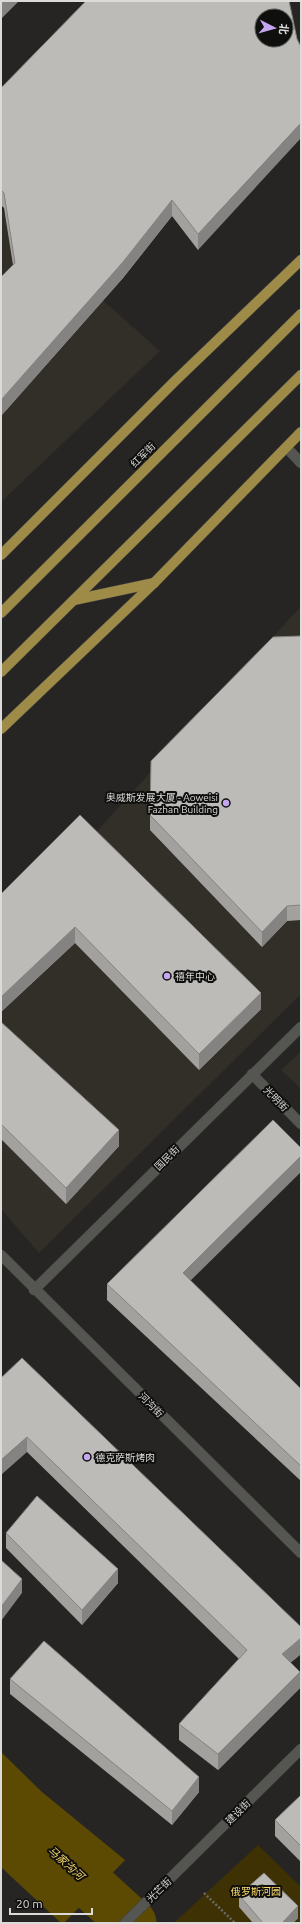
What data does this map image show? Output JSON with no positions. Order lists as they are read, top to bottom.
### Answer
{
  "streets": {
    "main road": ["红军街"],
    "street": [
      "光明街",
      "国民街",
      "河沟街",
      "建设街",
      "光芒街"
    ]
  },
  "crossings": [
    ["光明街", "国民街"],
    ["国民街", "河沟街"],
    ["建设街", "光芒街"]
  ],
  "water": ["马家沟河"],
  "parks": ["俄罗斯河园"],
  "places": ["奥威斯发展大厦 - Aoweisi Fazhan Building", "禧年中心", "德克萨斯烤肉"],
  "scale_bar": "20 m",
  "north": "right"
}
